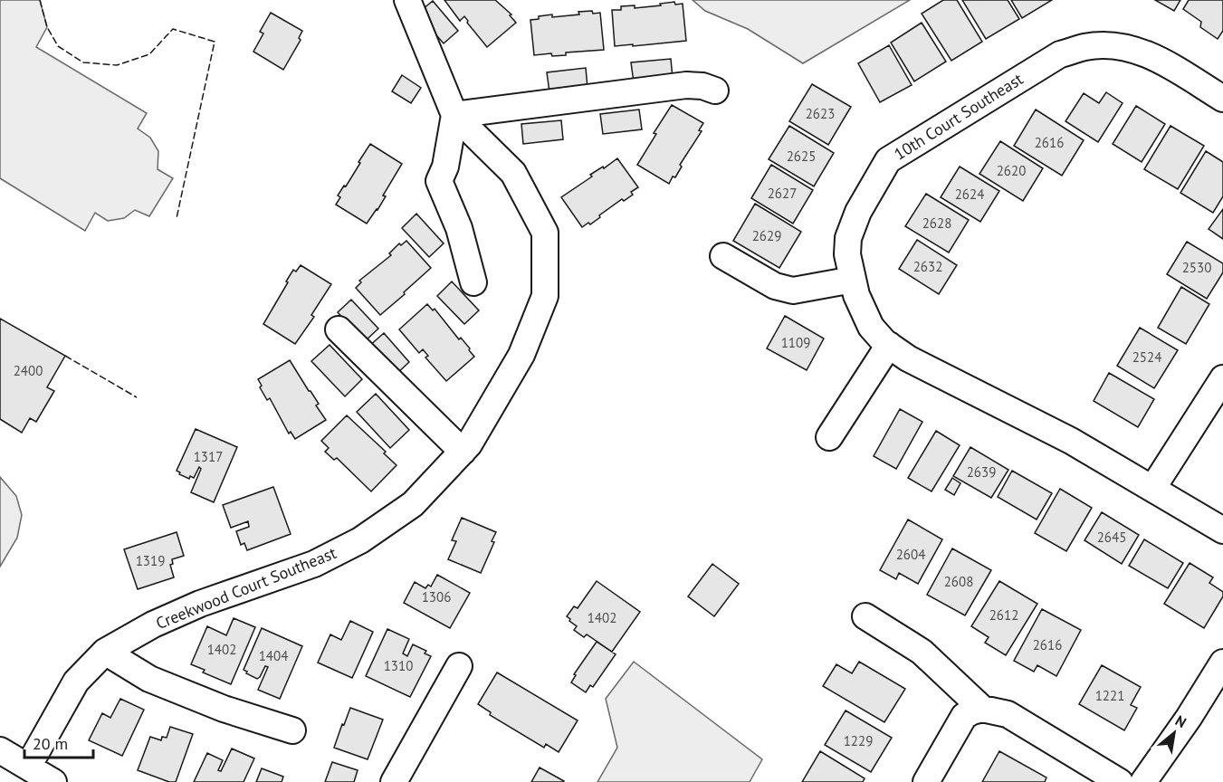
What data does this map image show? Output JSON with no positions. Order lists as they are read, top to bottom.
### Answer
{
  "streets": {
    "street": ["10th Court Southeast", "Creekwood Court Southeast"]
  },
  "house_numbers": [
    "2623",
    "2616",
    "2625",
    "2620",
    "2627",
    "2624",
    "2628",
    "2629",
    "2632",
    "2530",
    "1109",
    "2524",
    "2400",
    "1317",
    "2639",
    "2645",
    "2604",
    "1319",
    "2608",
    "1306",
    "2612",
    "1402",
    "2616",
    "1402",
    "1404",
    "1310",
    "1221",
    "1229"
  ],
  "scale_bar": "20 m",
  "north": "top right"
}
